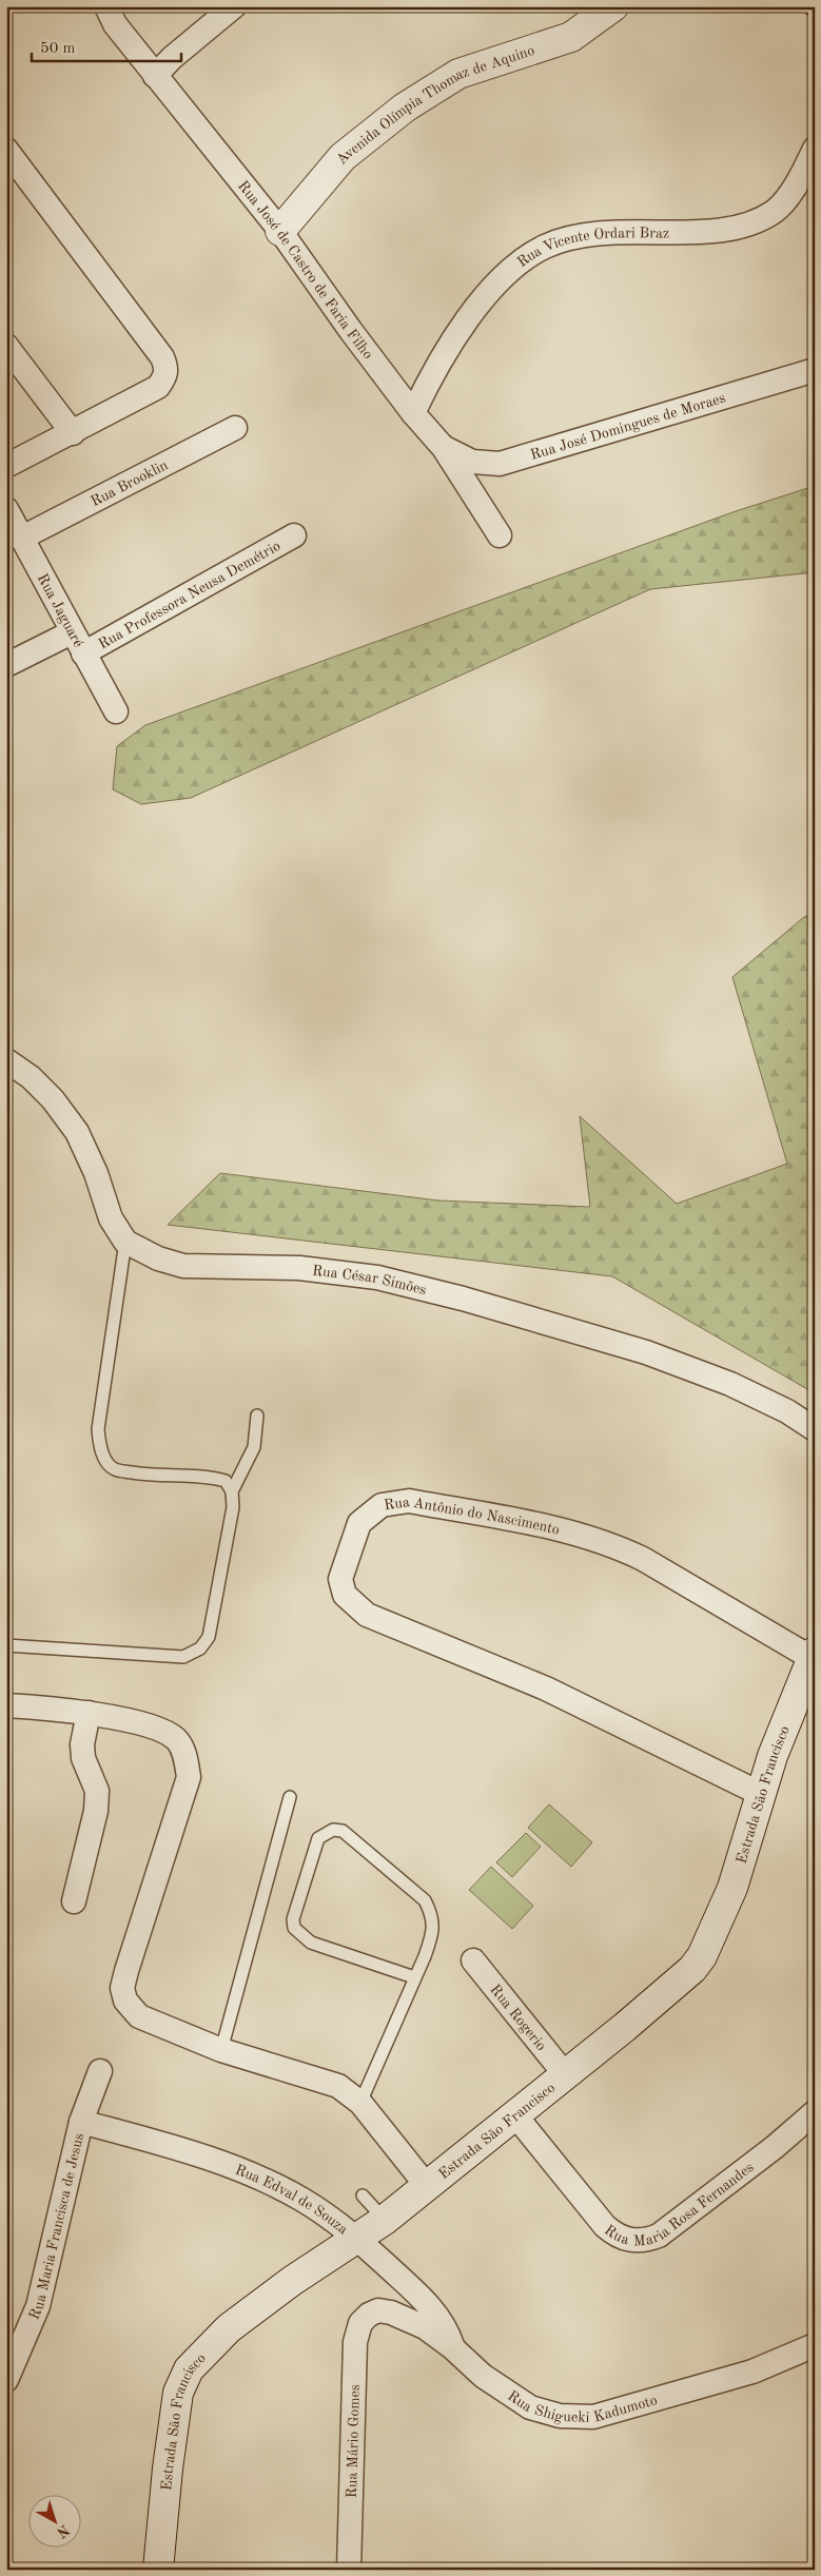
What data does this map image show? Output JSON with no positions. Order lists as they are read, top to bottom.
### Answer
{
  "streets": {
    "main road": ["Avenida Olímpia Thomaz de Aquino", "Estrada São Francisco"],
    "street": [
      "Rua Vicente Ordari Braz",
      "Rua José de Castro de Faria Filho",
      "Rua José Domingues de Moraes",
      "Rua Brooklin",
      "Rua Professora Neusa Demétrio",
      "Rua Jaguaré",
      "Rua César Simões",
      "Rua Antônio do Nascimento",
      "Rua Rogerio",
      "Rua Maria Rosa Fernandes",
      "Rua Edval de Souza",
      "Rua Maria Francisca de Jesus",
      "Rua Shigueki Kadumoto",
      "Rua Mário Gomes"
    ]
  },
  "crossings": [
    ["Avenida Olímpia Thomaz de Aquino", "Rua José de Castro de Faria Filho"],
    ["Rua Vicente Ordari Braz", "Rua José de Castro de Faria Filho"],
    ["Rua José de Castro de Faria Filho", "Rua José Domingues de Moraes"],
    ["Rua Brooklin", "Rua Jaguaré"],
    ["Rua Professora Neusa Demétrio", "Rua Jaguaré"],
    ["Rua Antônio do Nascimento", "Estrada São Francisco"],
    ["Estrada São Francisco", "Rua Rogerio"],
    ["Estrada São Francisco", "Rua Maria Rosa Fernandes"],
    ["Estrada São Francisco", "Rua Edval de Souza"],
    ["Rua Edval de Souza", "Rua Maria Francisca de Jesus"],
    ["Rua Edval de Souza", "Rua Shigueki Kadumoto"],
    ["Rua Shigueki Kadumoto", "Rua Mário Gomes"]
  ],
  "scale_bar": "50 m",
  "north": "bottom right"
}
